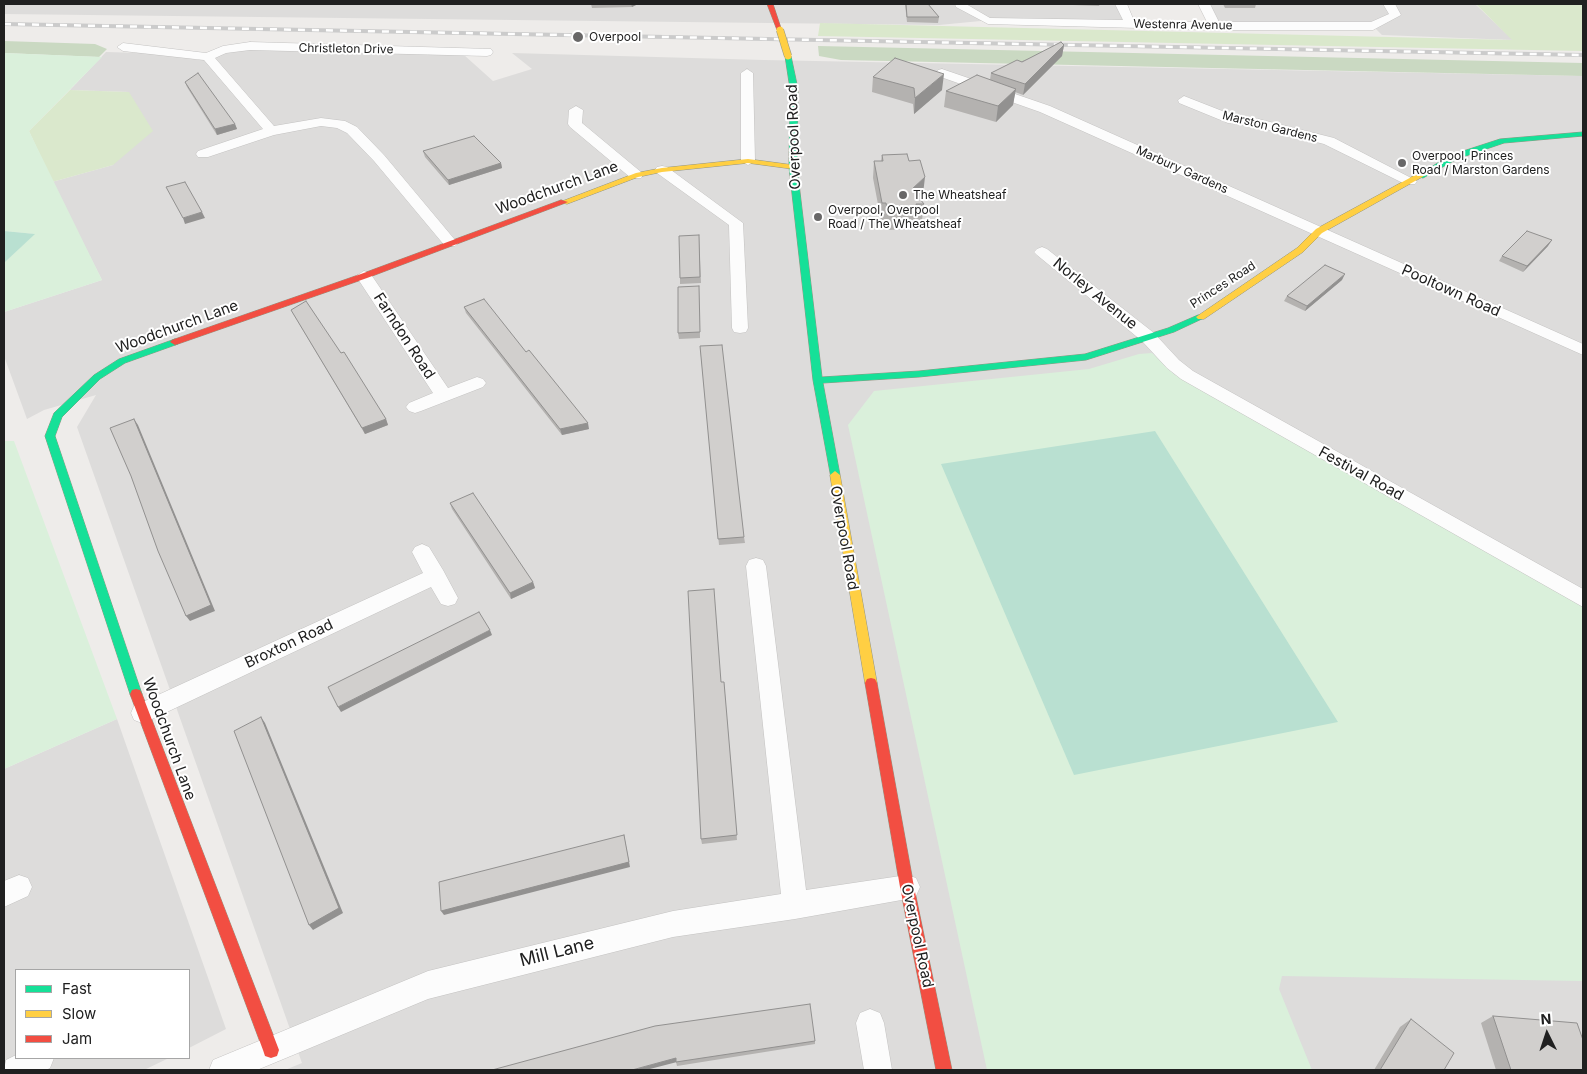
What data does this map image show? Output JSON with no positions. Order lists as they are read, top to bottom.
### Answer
{
  "streets": {
    "street": [
      "Westenra Avenue",
      "Christleton Drive",
      "Marston Gardens",
      "Overpool Road",
      "Marbury Gardens",
      "Woodchurch Lane",
      "Princes Road",
      "Pooltown Road",
      "Norley Avenue",
      "Farndon Road",
      "Festival Road",
      "Broxton Road",
      "Mill Lane"
    ]
  },
  "crossings": [
    ["Marston Gardens", "Princes Road"],
    ["Overpool Road", "Woodchurch Lane"],
    ["Overpool Road", "Princes Road"],
    ["Overpool Road", "Mill Lane"],
    ["Marbury Gardens", "Princes Road"],
    ["Marbury Gardens", "Pooltown Road"],
    ["Woodchurch Lane", "Farndon Road"],
    ["Woodchurch Lane", "Broxton Road"],
    ["Woodchurch Lane", "Mill Lane"],
    ["Princes Road", "Pooltown Road"],
    ["Princes Road", "Norley Avenue"],
    ["Princes Road", "Festival Road"],
    ["Norley Avenue", "Festival Road"]
  ],
  "places": [
    "Overpool",
    "Overpool, Princes Road / Marston Gardens",
    "The Wheatsheaf",
    "Overpool, Overpool Road / The Wheatsheaf"
  ],
  "legend": ["Fast", "Slow", "Jam"],
  "north": "top"
}
